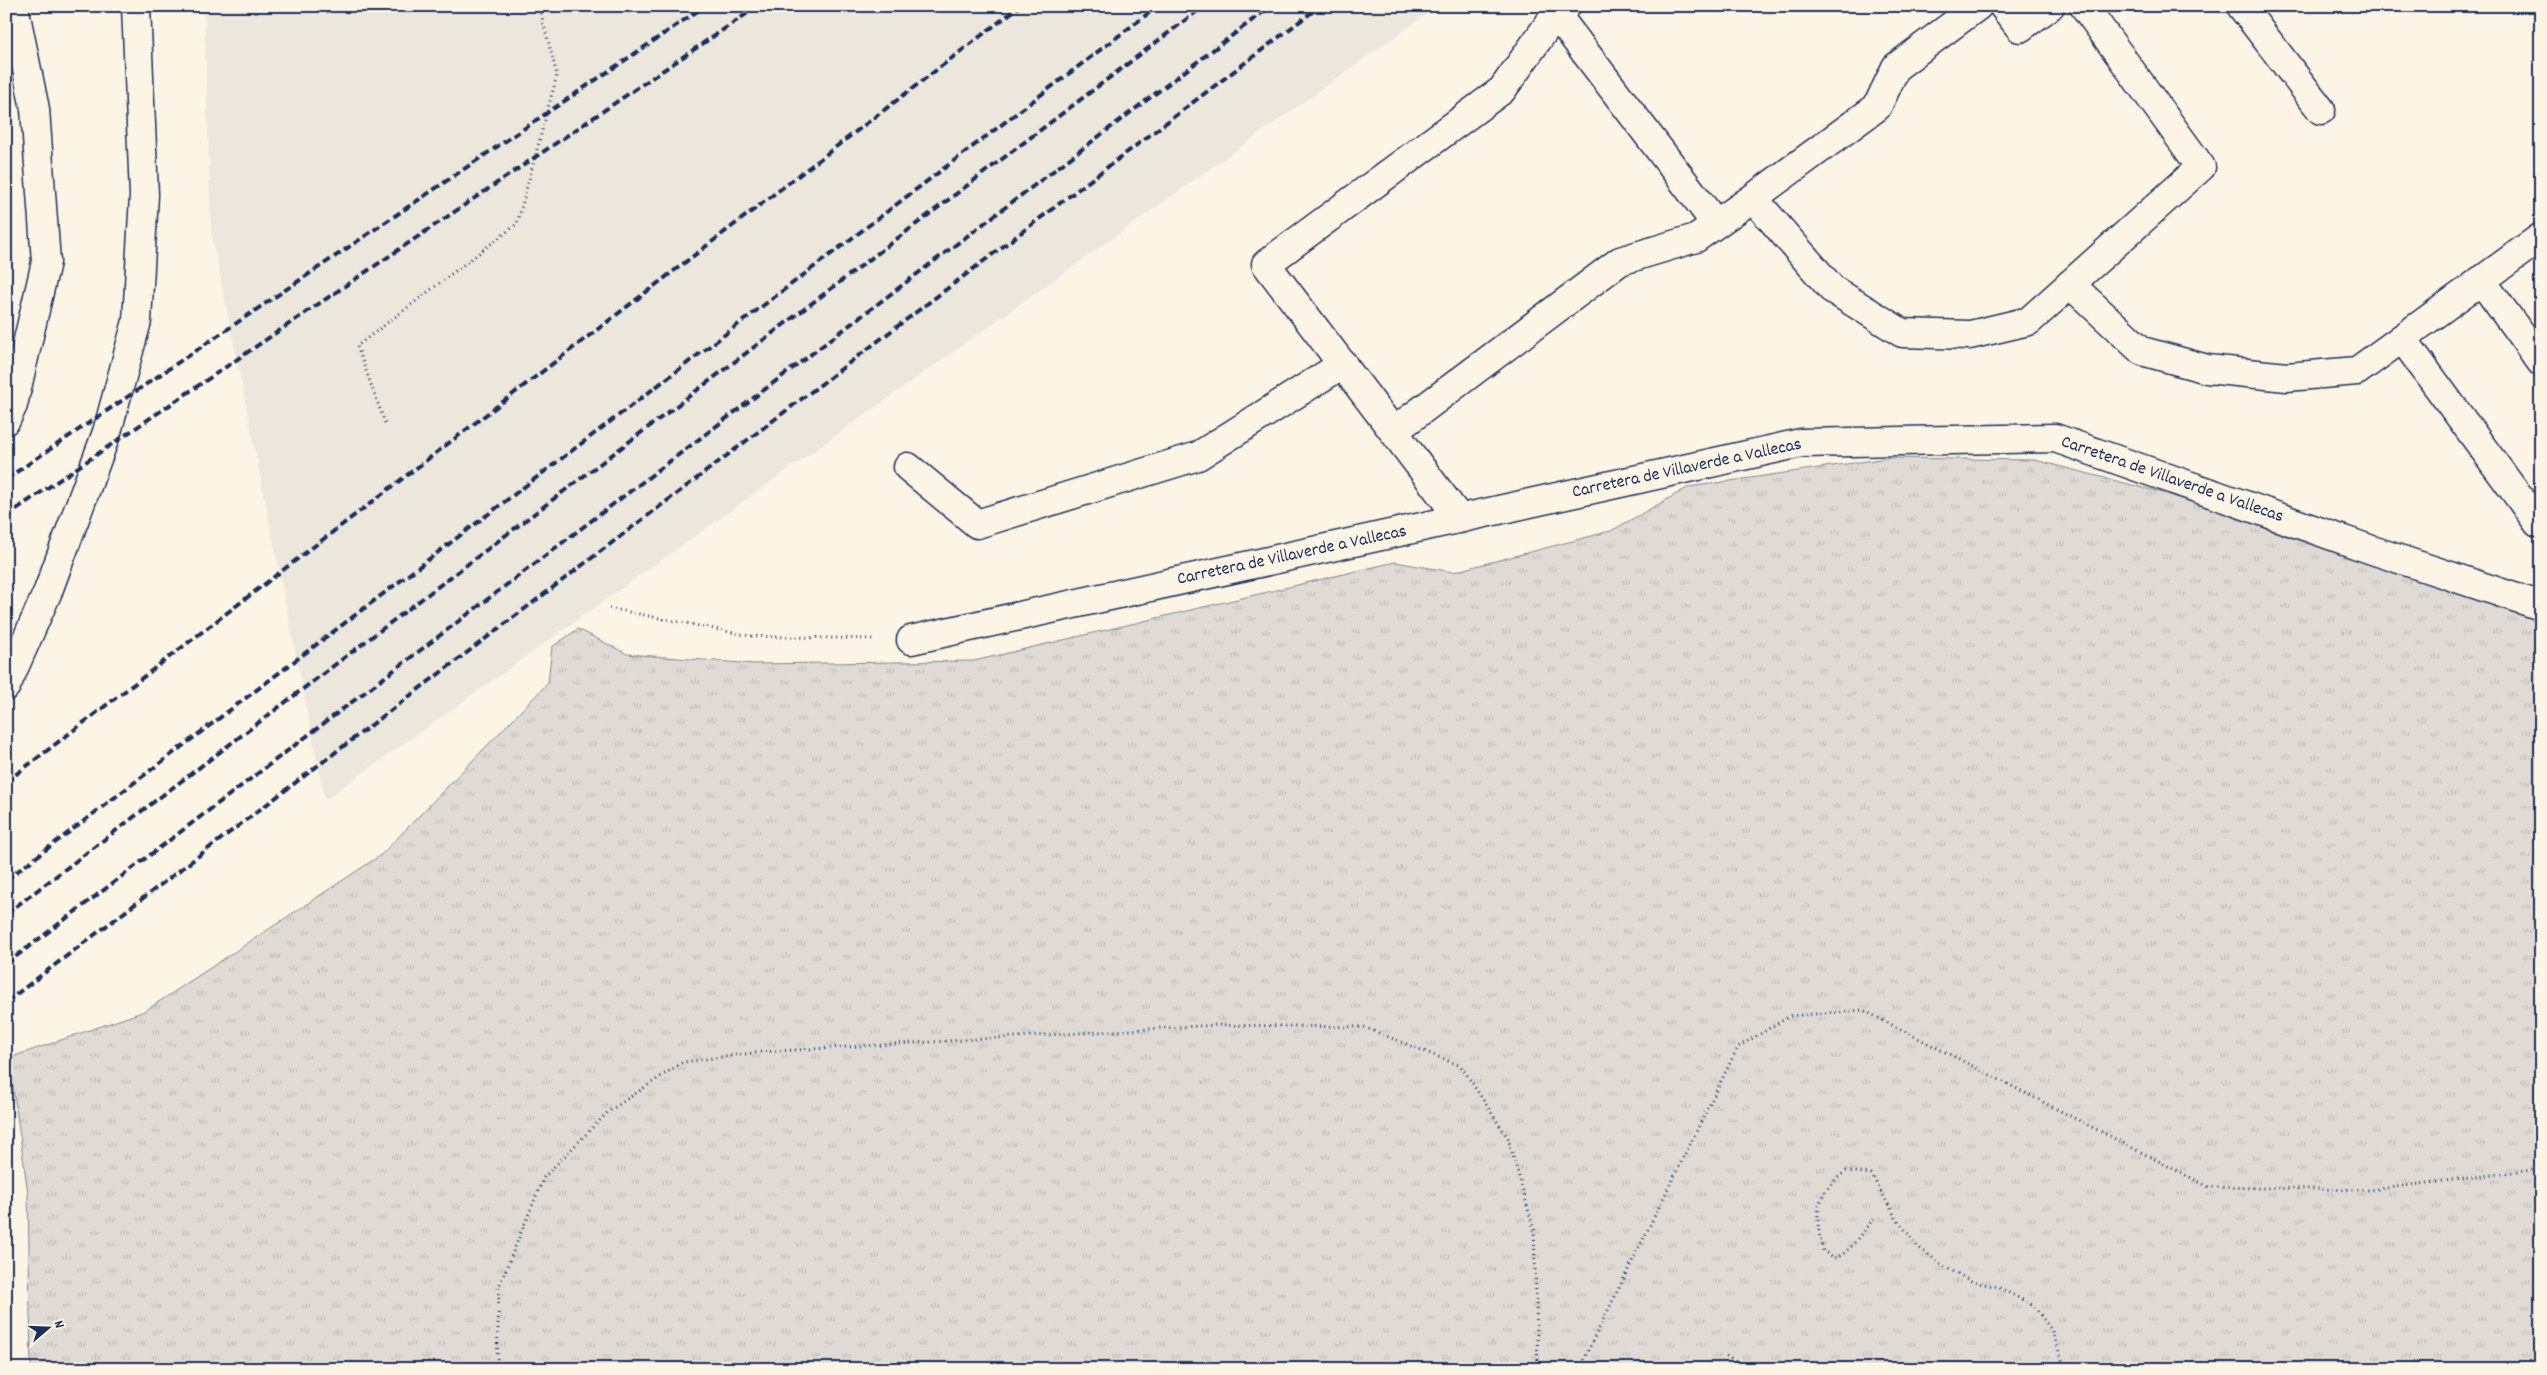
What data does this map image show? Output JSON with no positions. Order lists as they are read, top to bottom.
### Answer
{
  "streets": {
    "main road": ["Carretera de Villaverde a Vallecas"]
  },
  "north": "right"
}
